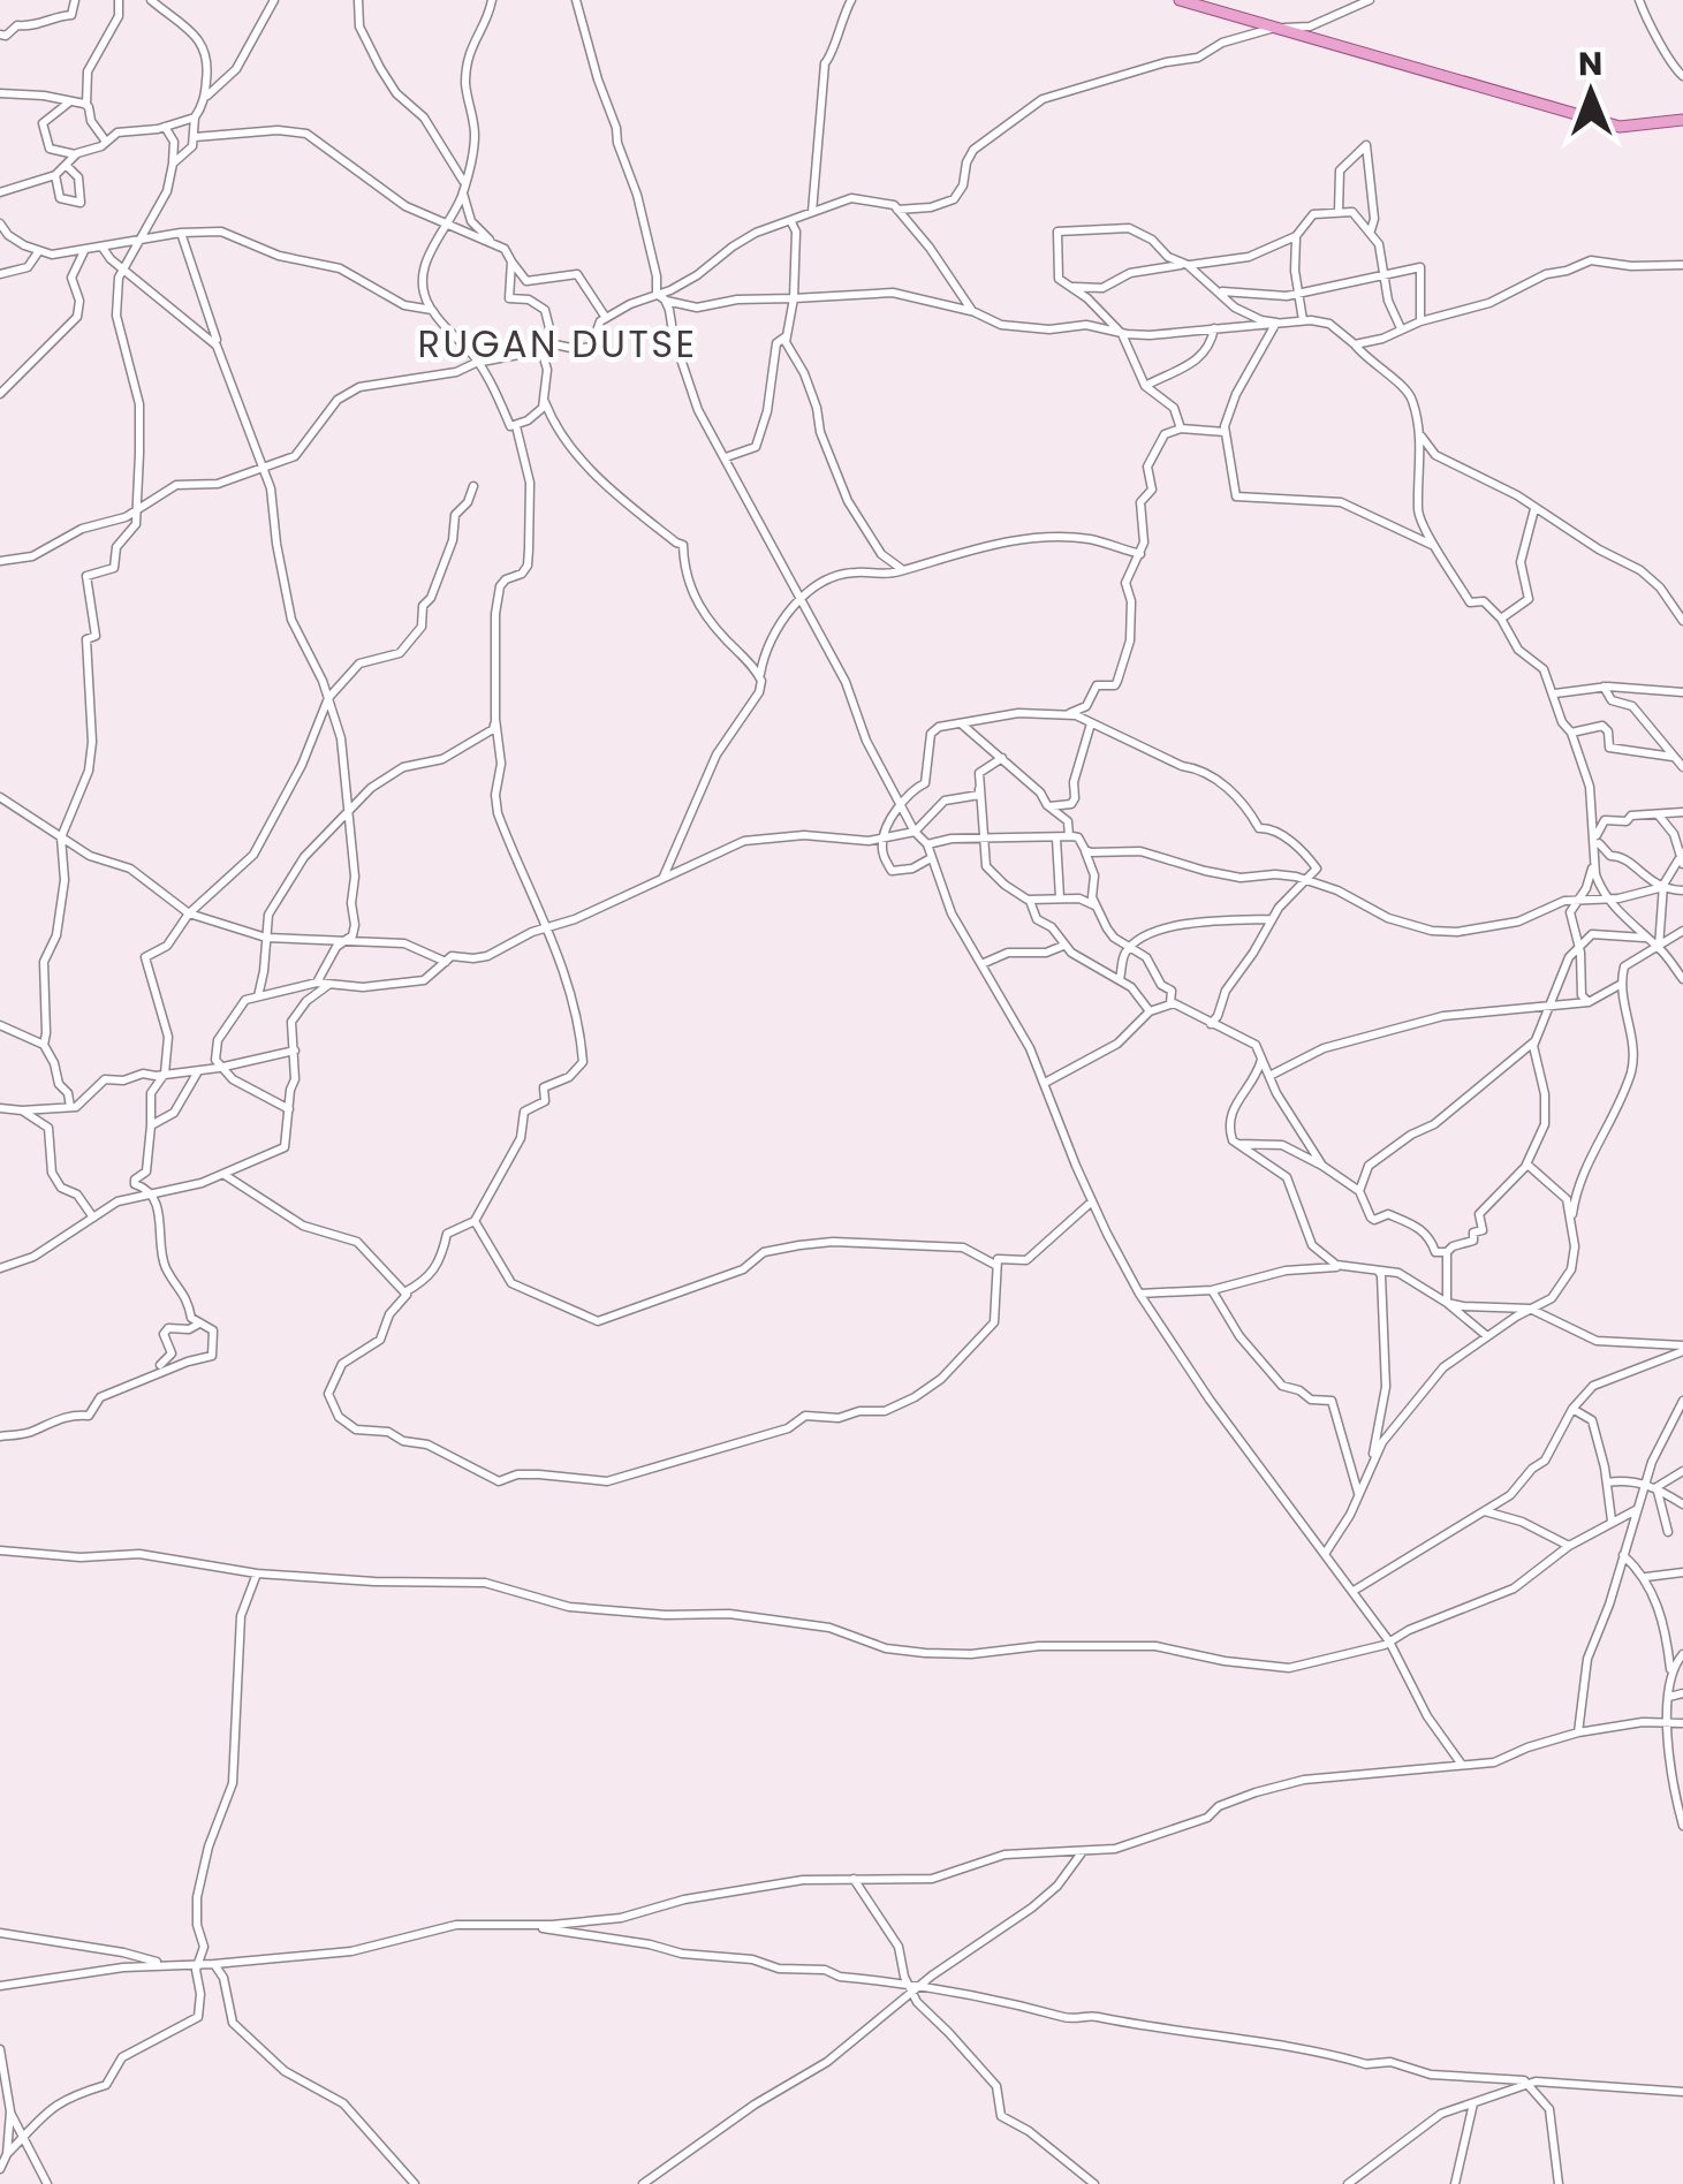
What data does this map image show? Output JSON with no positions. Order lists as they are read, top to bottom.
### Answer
{
  "districts": ["RUGAN DUTSE"],
  "north": "top"
}
